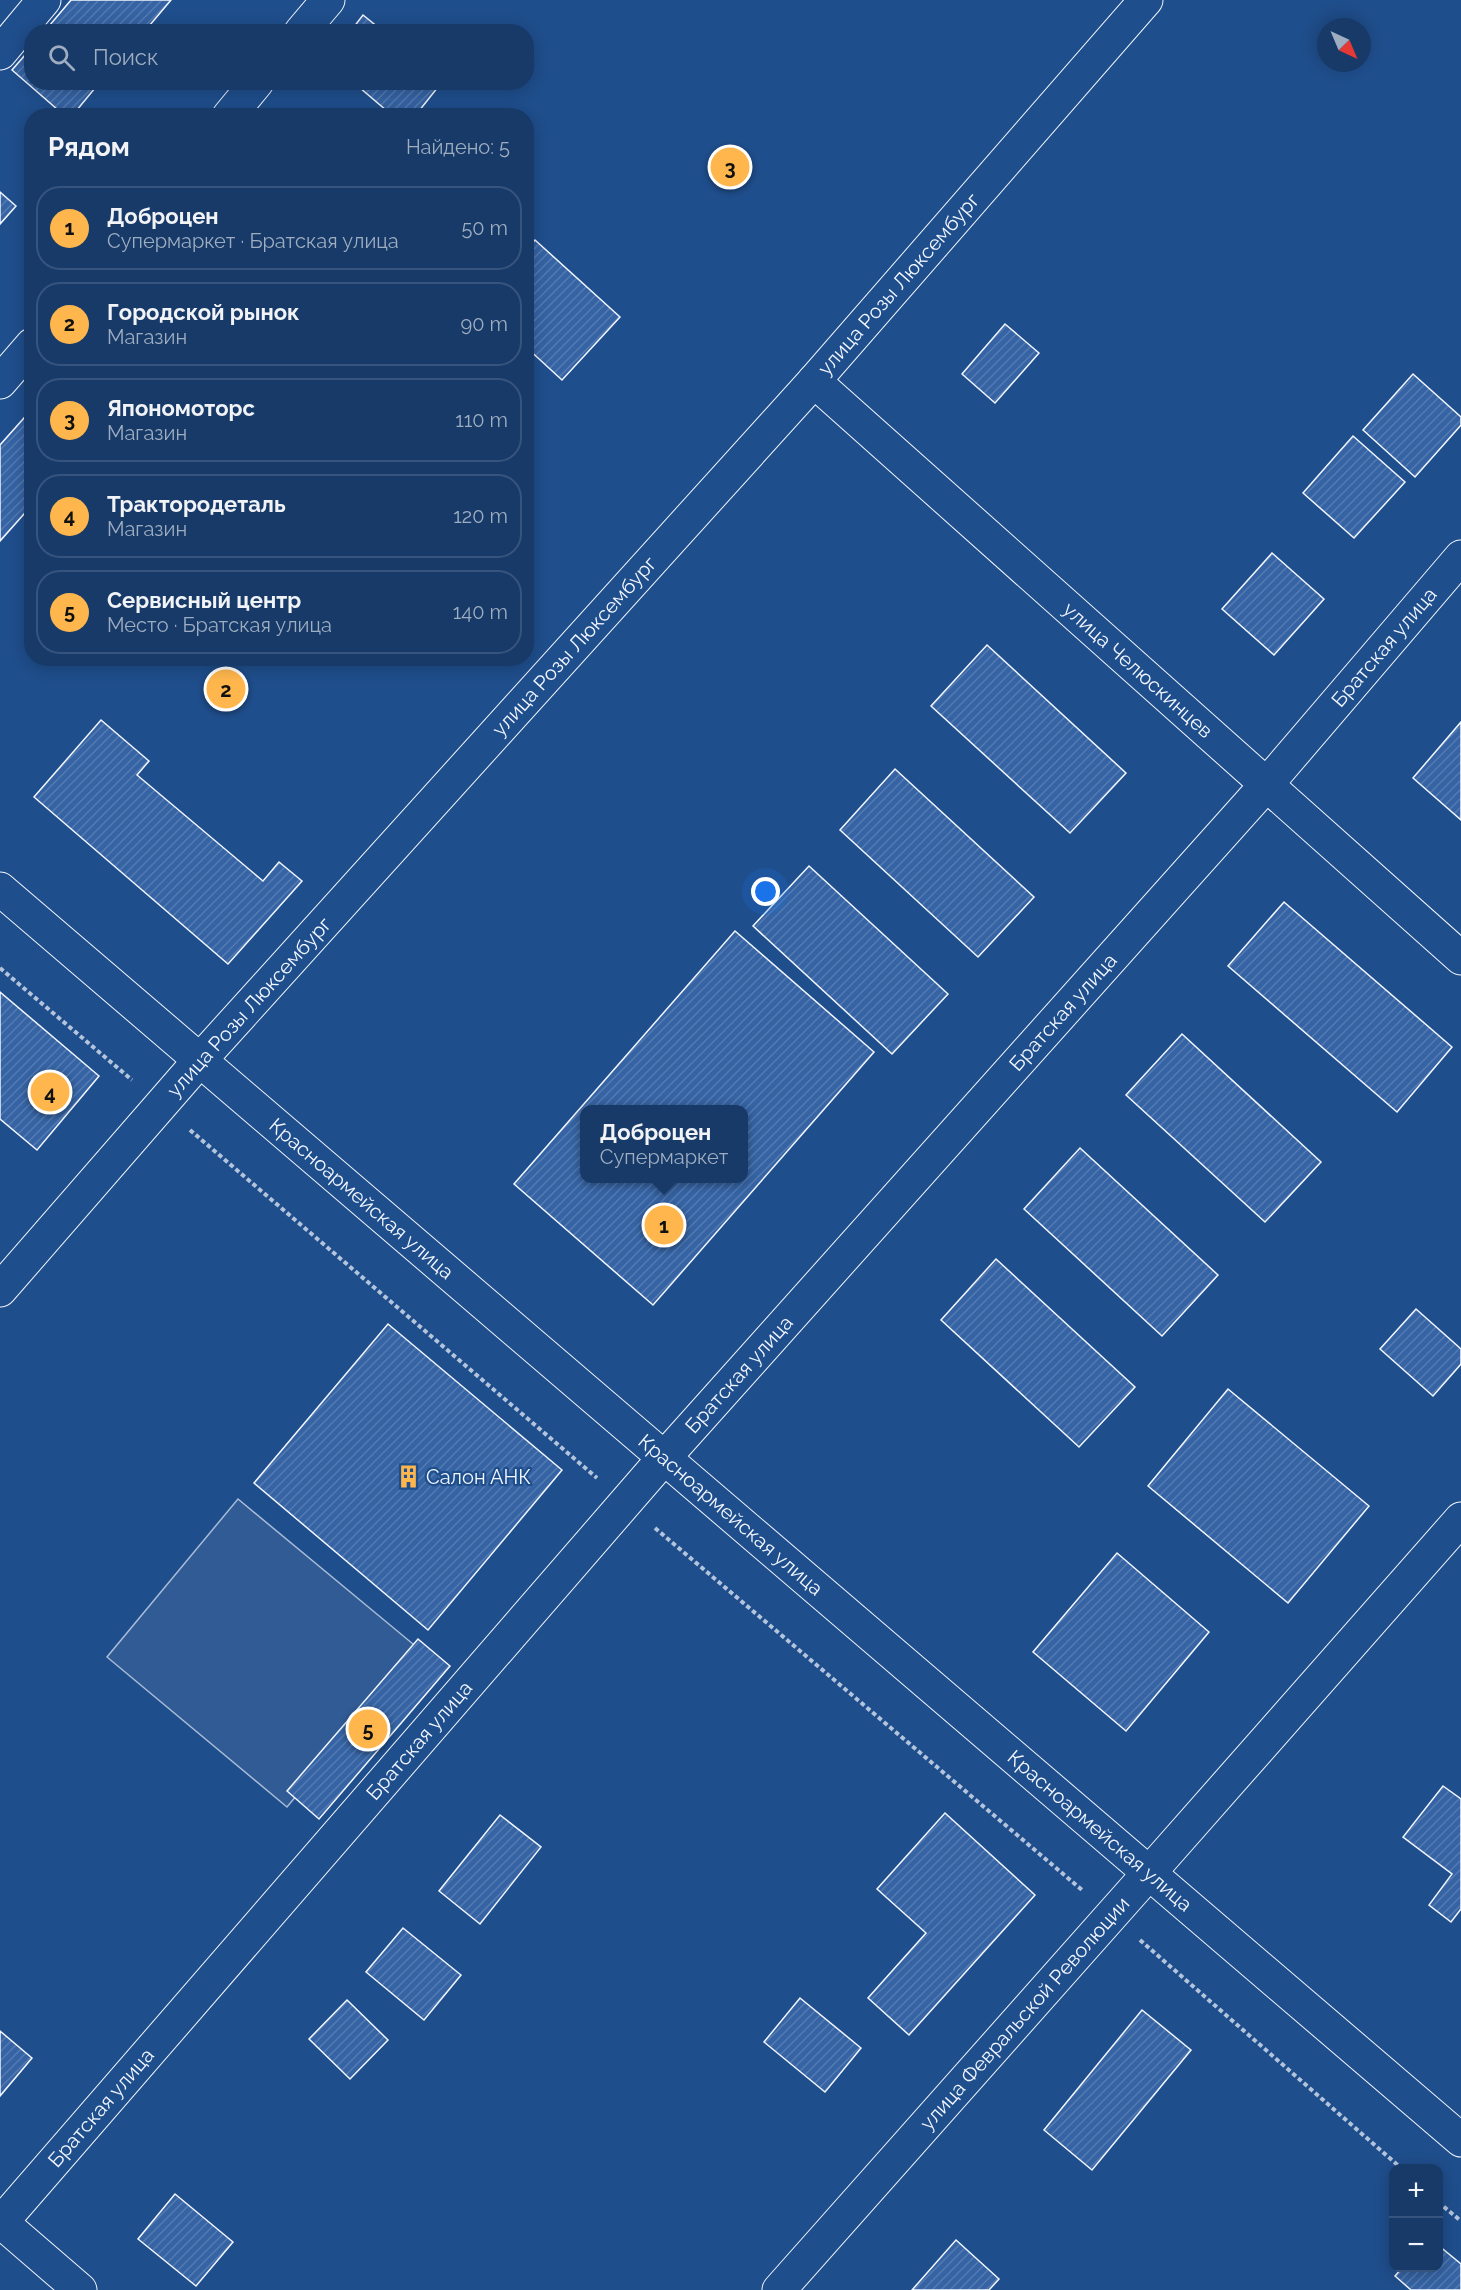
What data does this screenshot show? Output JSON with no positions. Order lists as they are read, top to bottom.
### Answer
{
  "streets": {
    "street": [
      "улица Розы Люксембург",
      "Братская улица",
      "улица Челюскинцев",
      "Красноармейская улица",
      "улица Февральской Революции"
    ]
  },
  "crossings": [
    ["улица Розы Люксембург", "улица Челюскинцев"],
    ["улица Розы Люксембург", "Красноармейская улица"],
    ["Братская улица", "улица Челюскинцев"],
    ["Братская улица", "Красноармейская улица"],
    ["Красноармейская улица", "улица Февральской Революции"]
  ],
  "places": {
    "building": ["Салон АНК"]
  },
  "north": "bottom right",
  "page": {
    "search": "Поиск",
    "heading": ["Рядом", "Найдено: 5"],
    "pins": [
      "3",
      "2",
      "4",
      "1",
      "5"
    ],
    "list": [
      {
        "mark": "1",
        "name": "Доброцен",
        "note": "Супермаркет · Братская улица",
        "value": "50 m"
      },
      {
        "mark": "2",
        "name": "Городской рынок",
        "note": "Магазин",
        "value": "90 m"
      },
      {
        "mark": "3",
        "name": "Япономоторс",
        "note": "Магазин",
        "value": "110 m"
      },
      {
        "mark": "4",
        "name": "Трактородеталь",
        "note": "Магазин",
        "value": "120 m"
      },
      {
        "mark": "5",
        "name": "Сервисный центр",
        "note": "Место · Братская улица",
        "value": "140 m"
      }
    ],
    "popup": ["Доброцен", "Супермаркет"],
    "map_buttons": ["+", "−"]
  }
}
